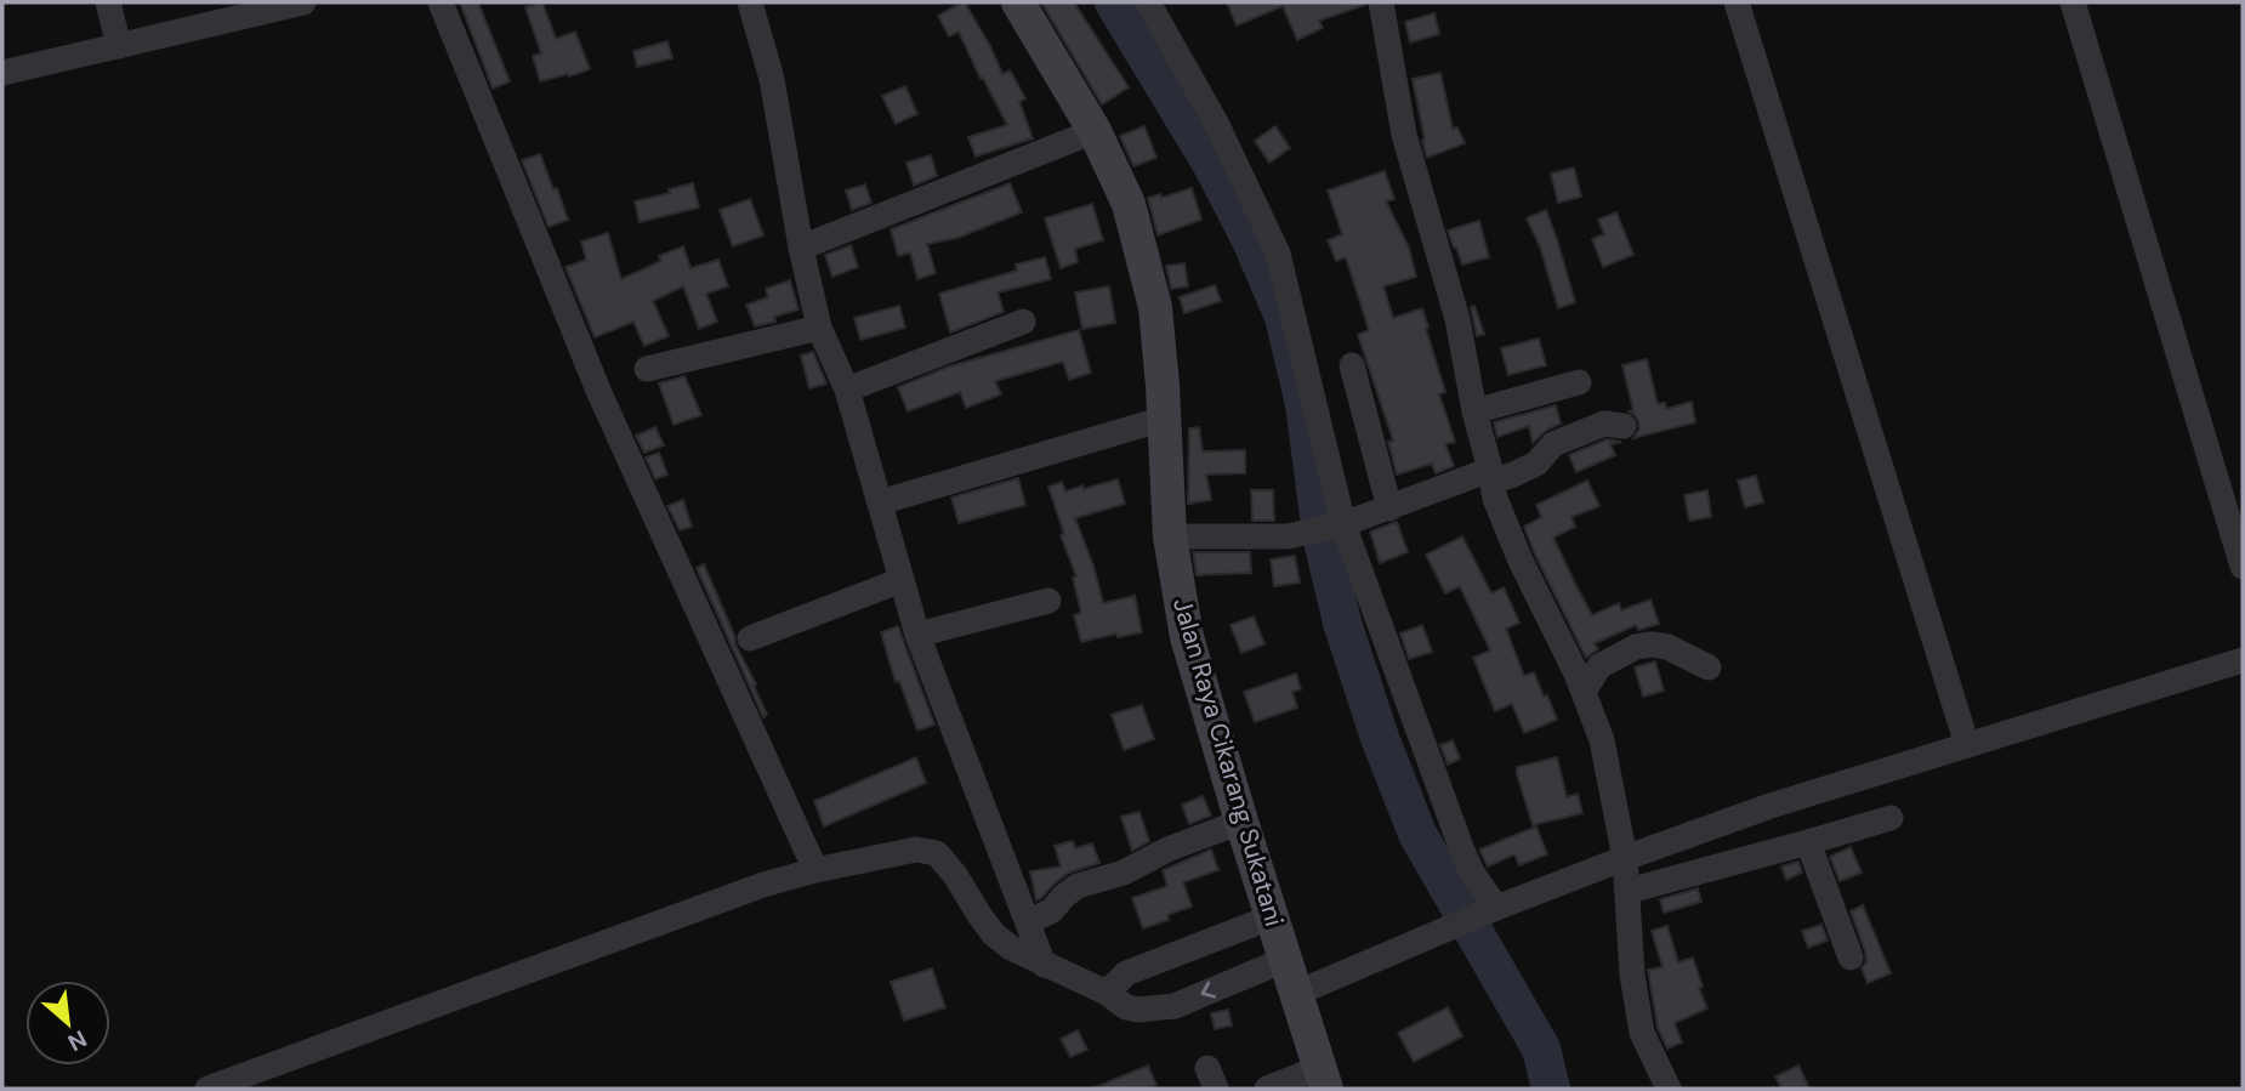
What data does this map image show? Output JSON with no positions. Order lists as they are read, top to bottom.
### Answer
{
  "streets": {
    "main road": ["Jalan Raya Cikarang Sukatani"]
  },
  "north": "bottom right"
}
